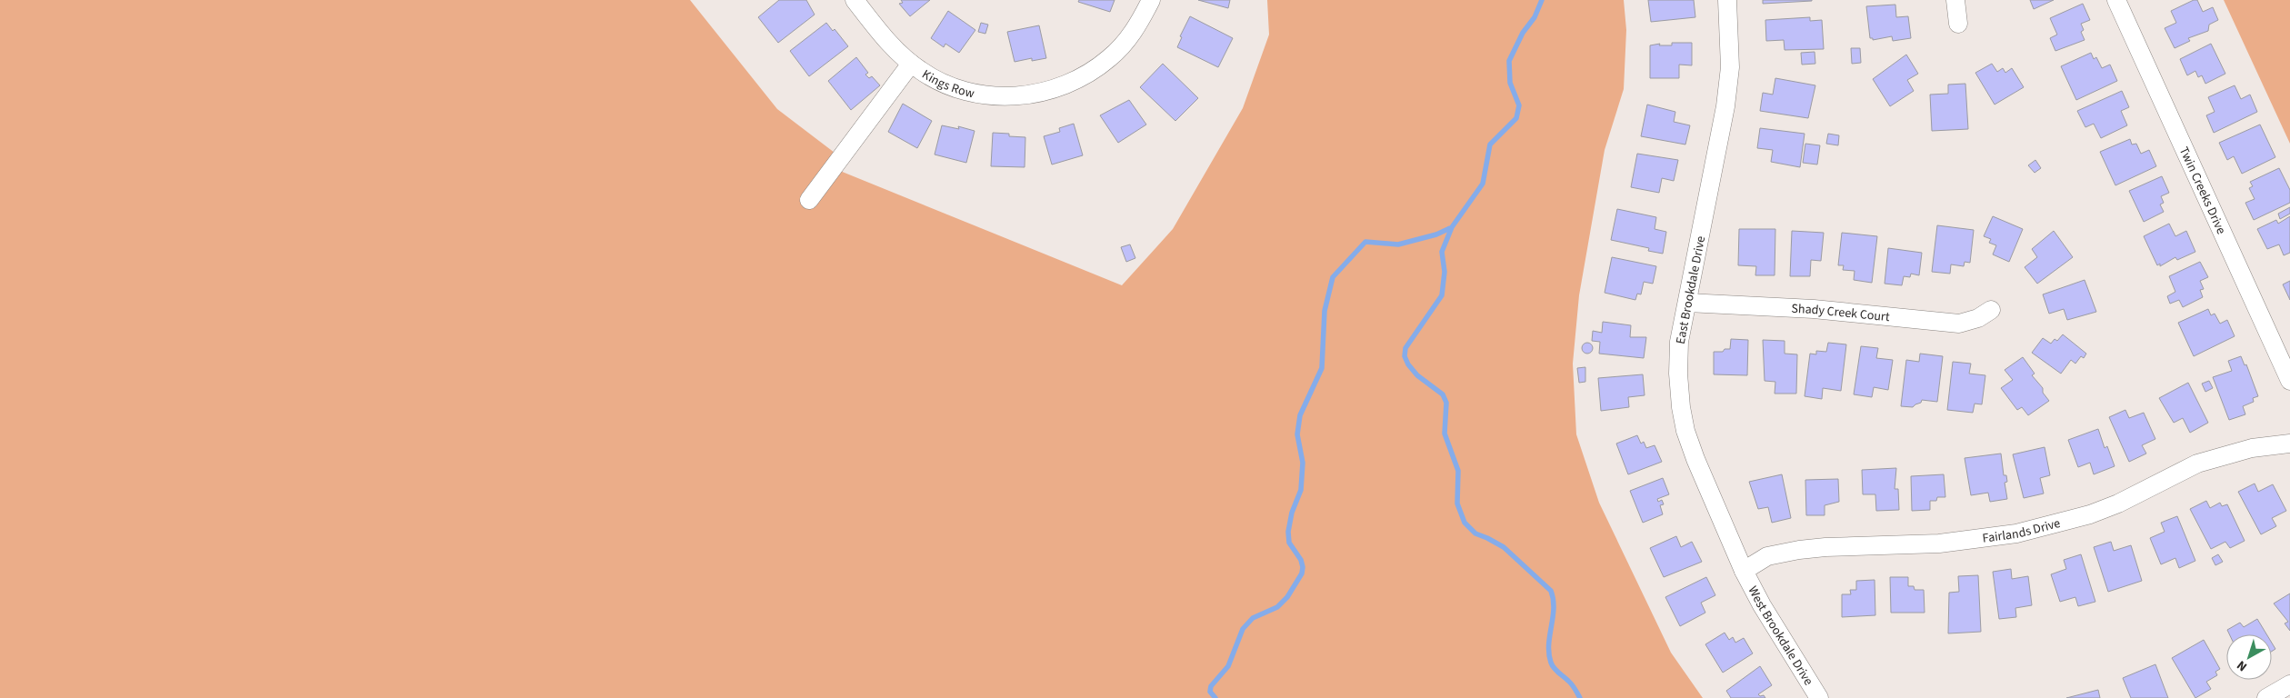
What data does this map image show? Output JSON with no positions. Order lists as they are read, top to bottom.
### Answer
{
  "streets": {
    "street": [
      "Kings Row",
      "Twin Creeks Drive",
      "East Brookdale Drive",
      "Shady Creek Court",
      "Fairlands Drive",
      "West Brookdale Drive"
    ]
  },
  "crossings": [
    ["East Brookdale Drive", "Shady Creek Court"],
    ["East Brookdale Drive", "Fairlands Drive"],
    ["East Brookdale Drive", "West Brookdale Drive"],
    ["Fairlands Drive", "West Brookdale Drive"]
  ],
  "north": "bottom left"
}
